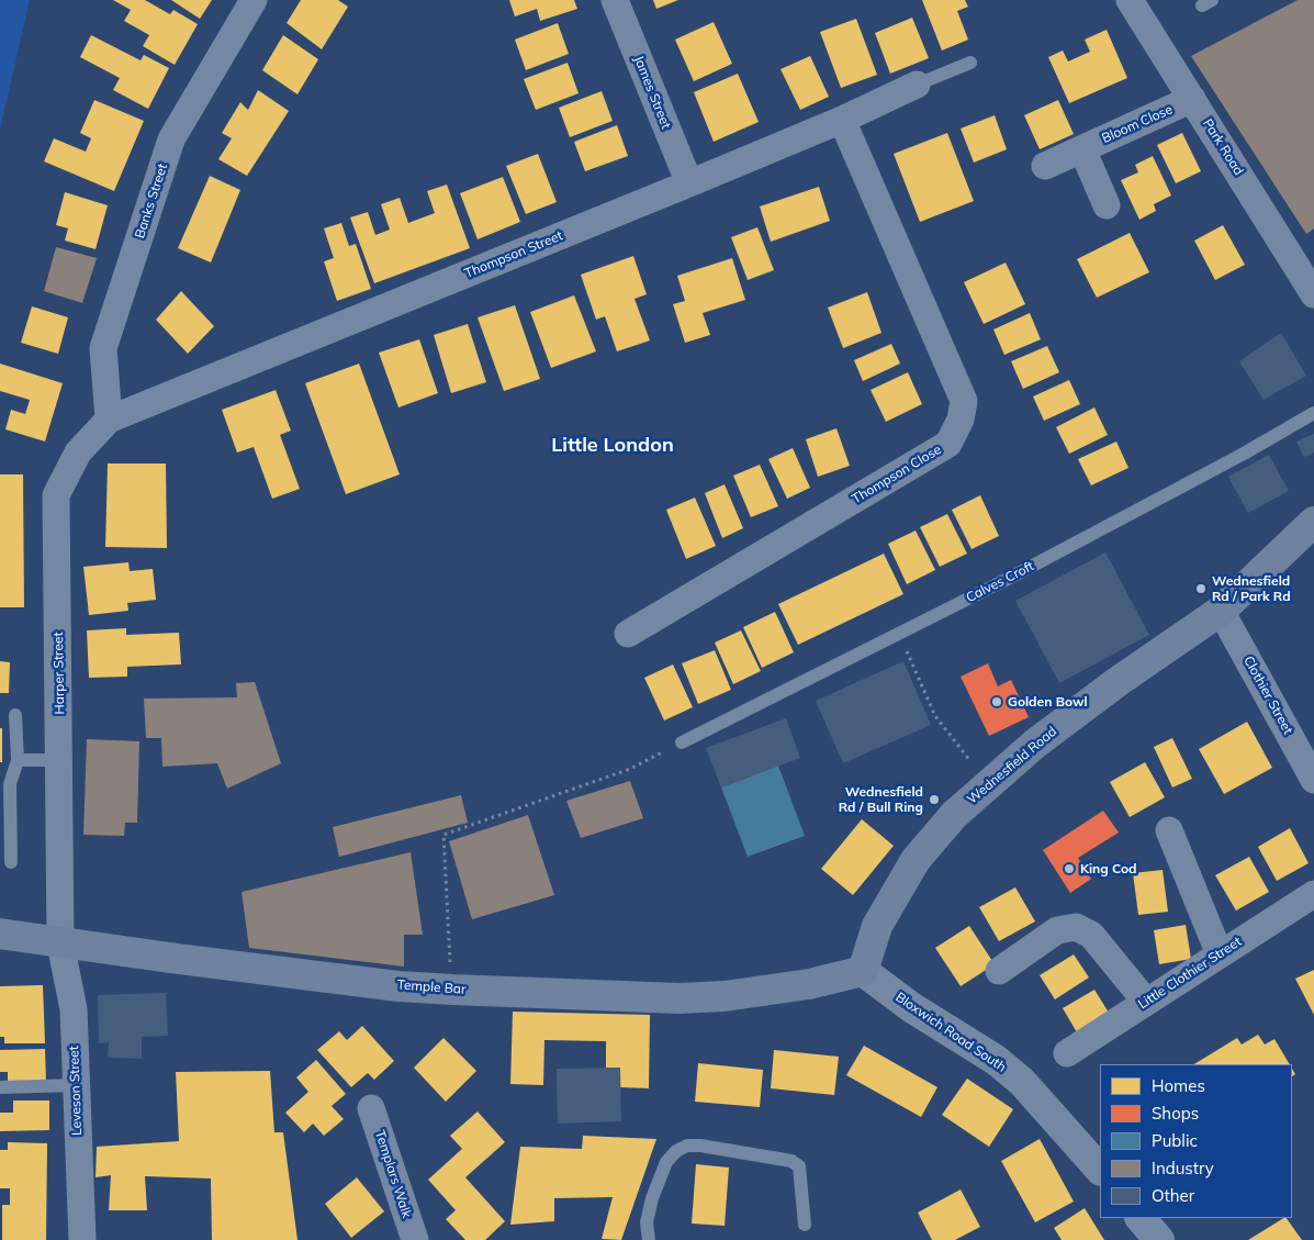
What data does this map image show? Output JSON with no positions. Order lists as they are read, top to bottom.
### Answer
{
  "streets": {
    "main road": ["Wednesfield Road", "Temple Bar"],
    "street": [
      "James Street",
      "Bloom Close",
      "Park Road",
      "Banks Street",
      "Thompson Street",
      "Thompson Close",
      "Harper Street",
      "Clothier Street",
      "Little Clothier Street",
      "Bloxwich Road South",
      "Leveson Street",
      "Templars Walk"
    ],
    "lane": ["Calves Croft"]
  },
  "crossings": [
    ["James Street", "Thompson Street"],
    ["Bloom Close", "Park Road"],
    ["Banks Street", "Thompson Street"],
    ["Banks Street", "Harper Street"],
    ["Thompson Street", "Thompson Close"],
    ["Thompson Street", "Harper Street"],
    ["Harper Street", "Temple Bar"],
    ["Harper Street", "Leveson Street"],
    ["Clothier Street", "Wednesfield Road"],
    ["Wednesfield Road", "Temple Bar"],
    ["Wednesfield Road", "Bloxwich Road South"],
    ["Temple Bar", "Bloxwich Road South"],
    ["Temple Bar", "Leveson Street"]
  ],
  "districts": ["Little London"],
  "places": [
    "Wednesfield Rd / Park Rd",
    "Golden Bowl",
    "Wednesfield Rd / Bull Ring",
    "King Cod"
  ],
  "legend": [
    "Homes",
    "Shops",
    "Public",
    "Industry",
    "Other"
  ]
}
